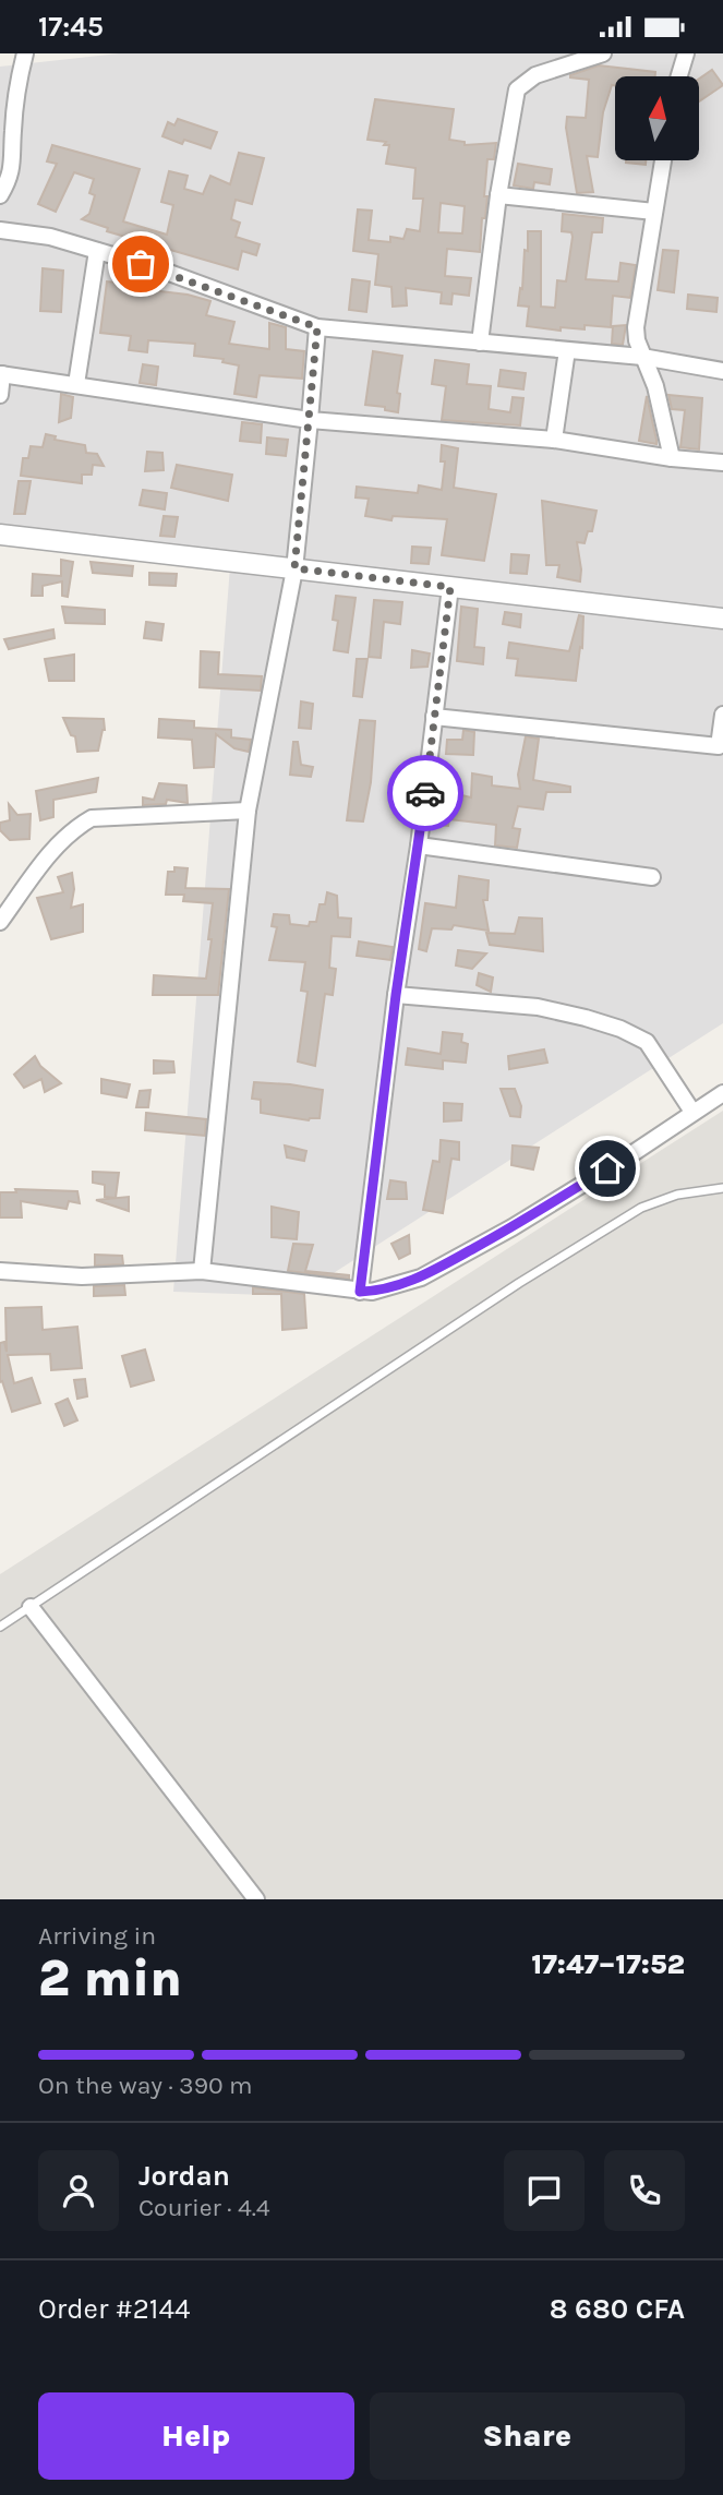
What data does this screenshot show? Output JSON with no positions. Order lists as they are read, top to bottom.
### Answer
{
  "north": "top",
  "page": {
    "status": "17:45",
    "heading": ["2 min", "Arriving in", "17:47–17:52"],
    "panel": [
      "Jordan",
      "Courier · 4.4",
      "Order #2144",
      "8 680 CFA"
    ],
    "bar": "On the way · 390 m",
    "buttons": ["Help", "Share"]
  }
}
